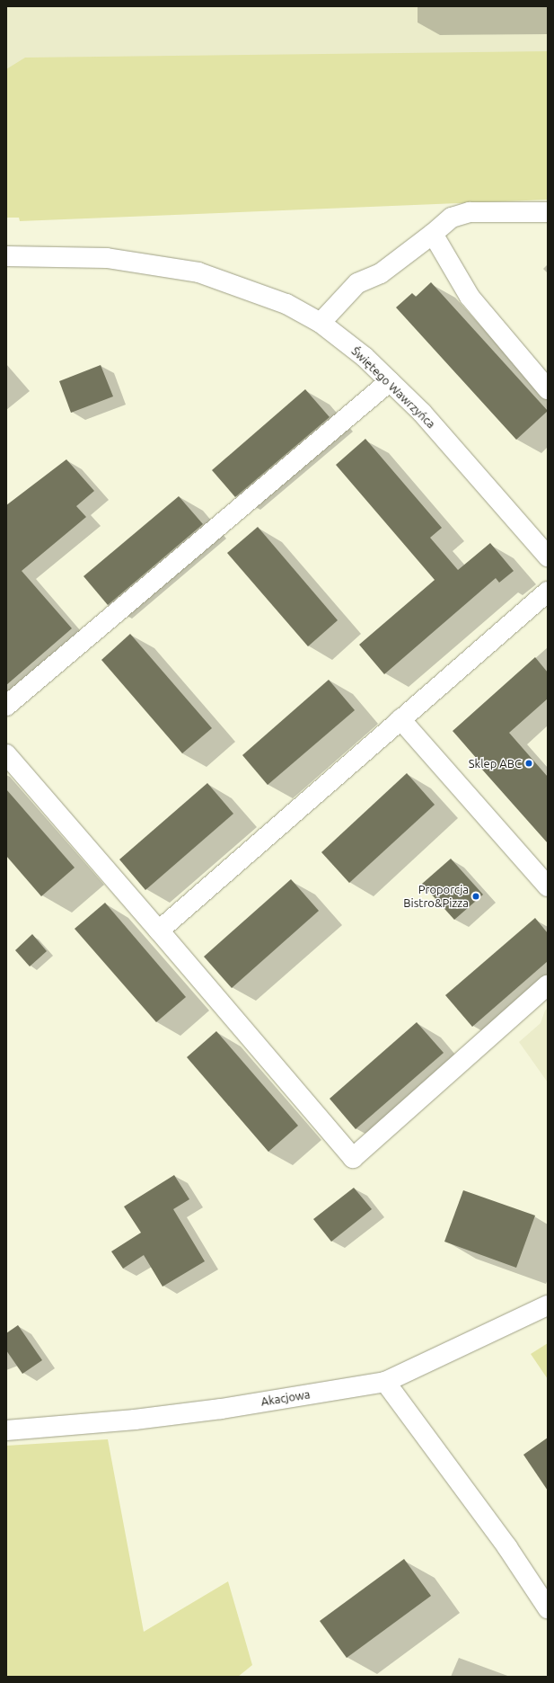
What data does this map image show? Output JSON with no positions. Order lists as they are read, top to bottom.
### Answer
{
  "streets": {
    "street": ["Świętego Wawrzyńca", "Akacjowa"]
  },
  "places": ["Sklep ABC", "Proporcja Bistro&Pizza"]
}
